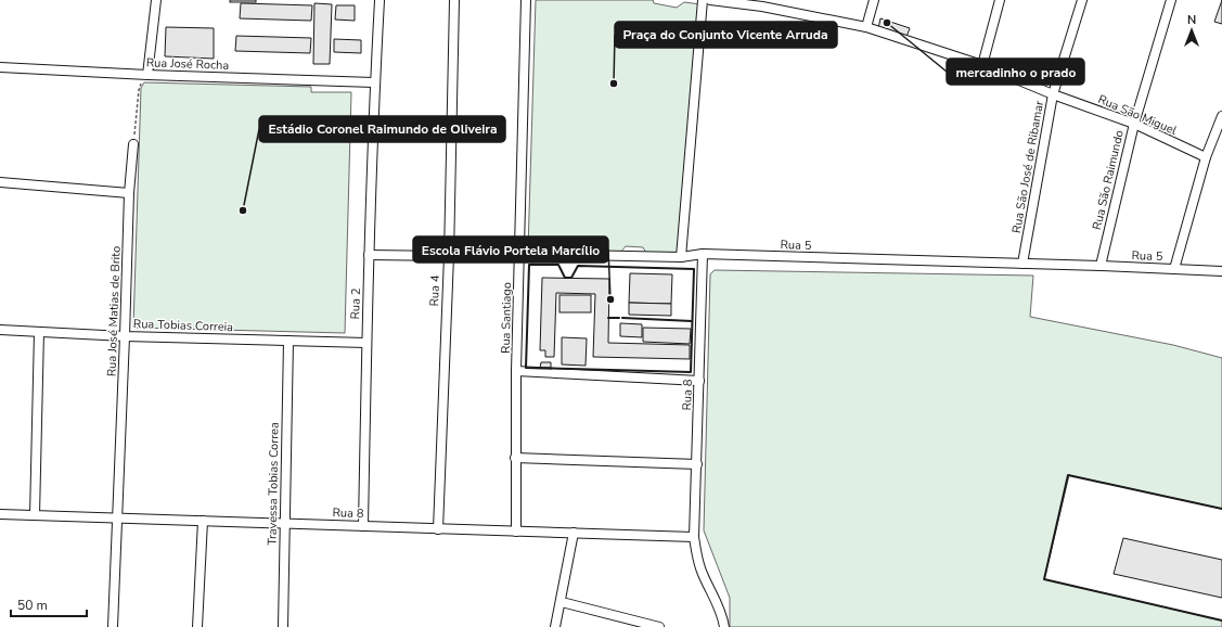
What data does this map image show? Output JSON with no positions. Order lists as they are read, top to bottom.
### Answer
{
  "streets": {
    "street": [
      "Rua José Rocha",
      "Rua São Miguel",
      "Rua São José de Ribamar",
      "Rua São Raimundo",
      "Rua 5",
      "Rua 4",
      "Rua 2",
      "Rua José Matias de Brito",
      "Rua Santiago",
      "Rua Tobias Correia",
      "Rua 8",
      "Travessa Tobias Correa"
    ]
  },
  "crossings": [
    ["Rua José Rocha", "Rua 2"],
    ["Rua São Miguel", "Rua São José de Ribamar"],
    ["Rua São Miguel", "Rua São Raimundo"],
    ["Rua São José de Ribamar", "Rua 5"],
    ["Rua São Raimundo", "Rua 5"],
    ["Rua 5", "Rua 4"],
    ["Rua 5", "Rua 2"],
    ["Rua 5", "Rua Santiago"],
    ["Rua 5", "Rua 8"],
    ["Rua 4", "Rua 8"],
    ["Rua 2", "Rua Tobias Correia"],
    ["Rua 2", "Rua 8"],
    ["Rua José Matias de Brito", "Rua Tobias Correia"],
    ["Rua José Matias de Brito", "Rua 8"],
    ["Rua Santiago", "Rua 8"],
    ["Rua Tobias Correia", "Travessa Tobias Correa"],
    ["Rua 8", "Travessa Tobias Correa"]
  ],
  "places": [
    "mercadinho o prado",
    "Praça do Conjunto Vicente Arruda",
    "Estádio Coronel Raimundo de Oliveira",
    "Escola Flávio Portela Marcílio"
  ],
  "scale_bar": "50 m",
  "north": "top"
}
